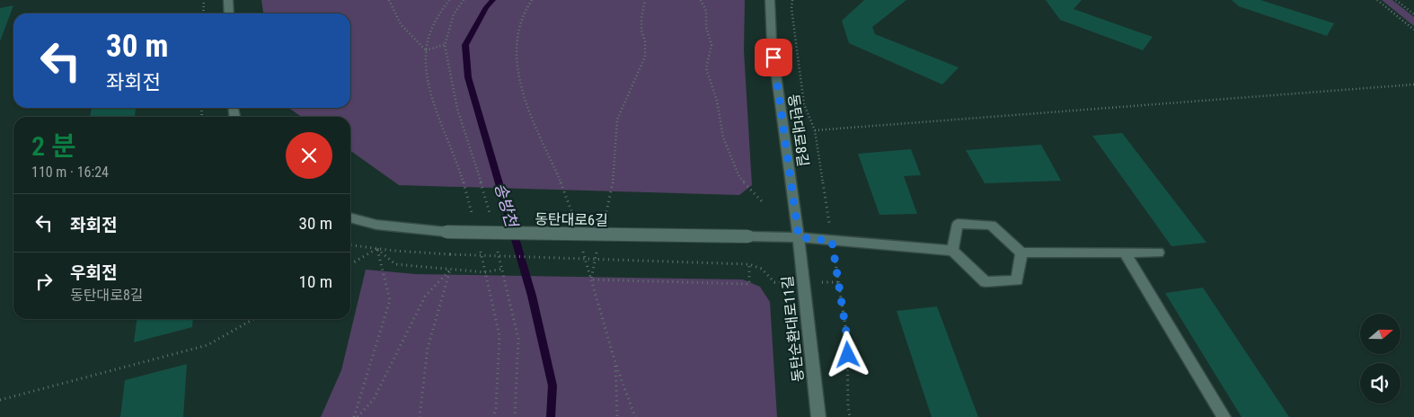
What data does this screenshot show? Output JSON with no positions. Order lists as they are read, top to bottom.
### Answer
{
  "streets": {
    "street": ["동탄대로8길", "동탄대로6길", "동탄순환대로11길"]
  },
  "crossings": [
    ["동탄대로8길", "동탄대로6길"],
    ["동탄대로8길", "동탄순환대로11길"],
    ["동탄대로6길", "동탄순환대로11길"]
  ],
  "water": ["송방천"],
  "north": "right",
  "page": {
    "turn": ["30 m", "좌회전"],
    "heading": ["2 분", "110 m · 16:24"],
    "list": [
      {
        "name": "좌회전",
        "value": "30 m"
      },
      {
        "name": "우회전",
        "note": "동탄대로8길",
        "value": "10 m"
      }
    ]
  }
}
